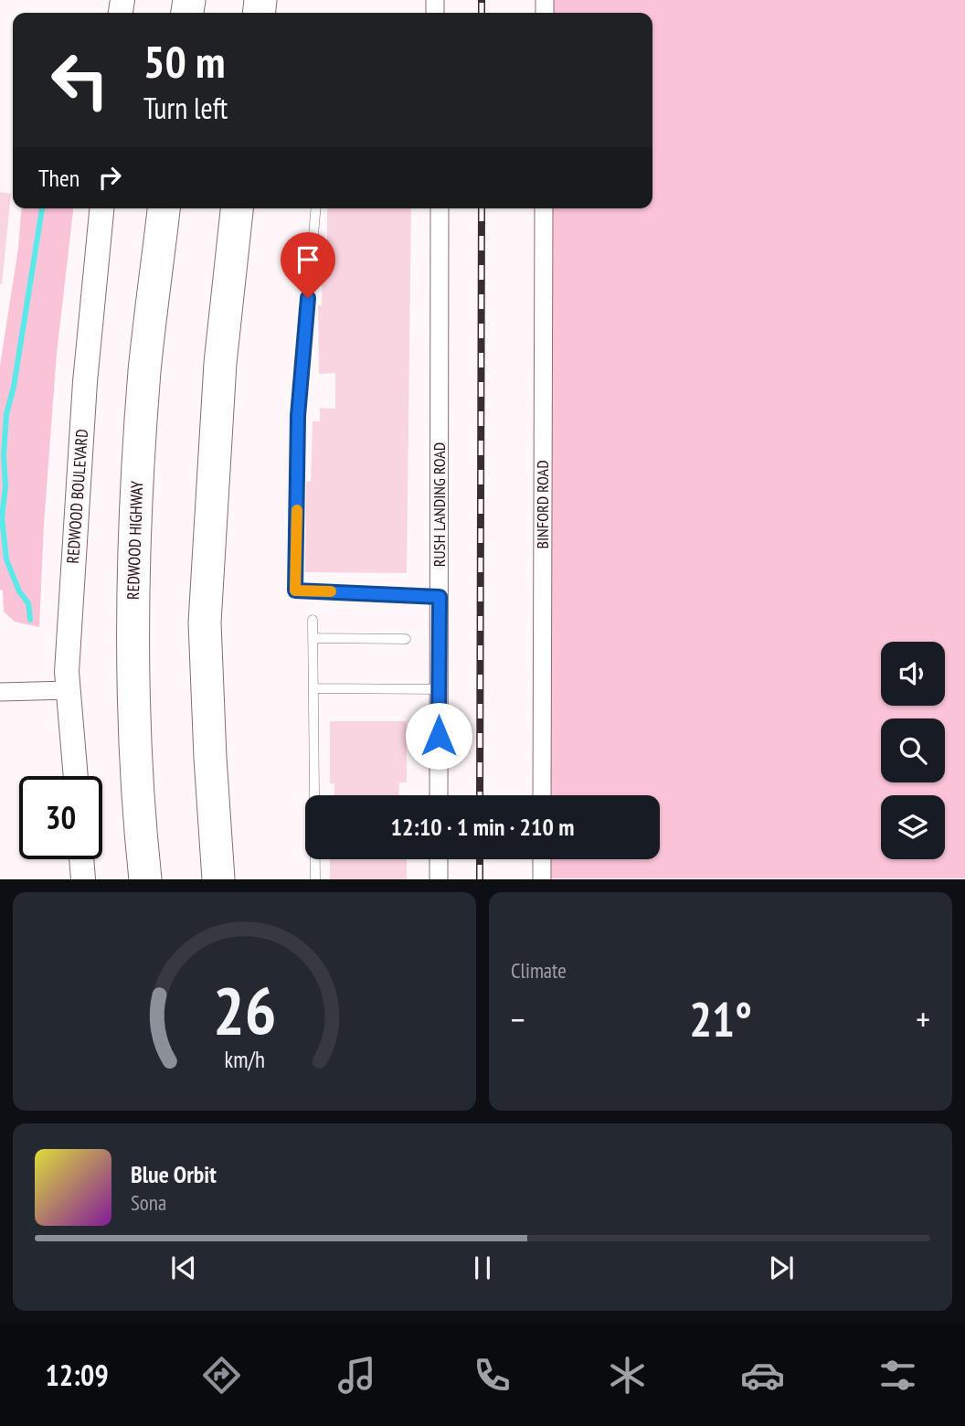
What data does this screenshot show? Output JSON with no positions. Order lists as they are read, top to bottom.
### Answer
{
  "streets": {
    "highway": ["REDWOOD HIGHWAY"],
    "street": ["REDWOOD BOULEVARD", "RUSH LANDING ROAD", "BINFORD ROAD"]
  },
  "page": {
    "turn": ["50 m", "Turn left"],
    "then": "Then",
    "limit": "30",
    "trip": "12:10 · 1 min · 210 m",
    "tile": "Climate",
    "heat": ["−", "21°", "+"],
    "song": ["Blue Orbit", "Sona"],
    "tabs": "12:09",
    "gauge": ["26", "km/h"]
  }
}
